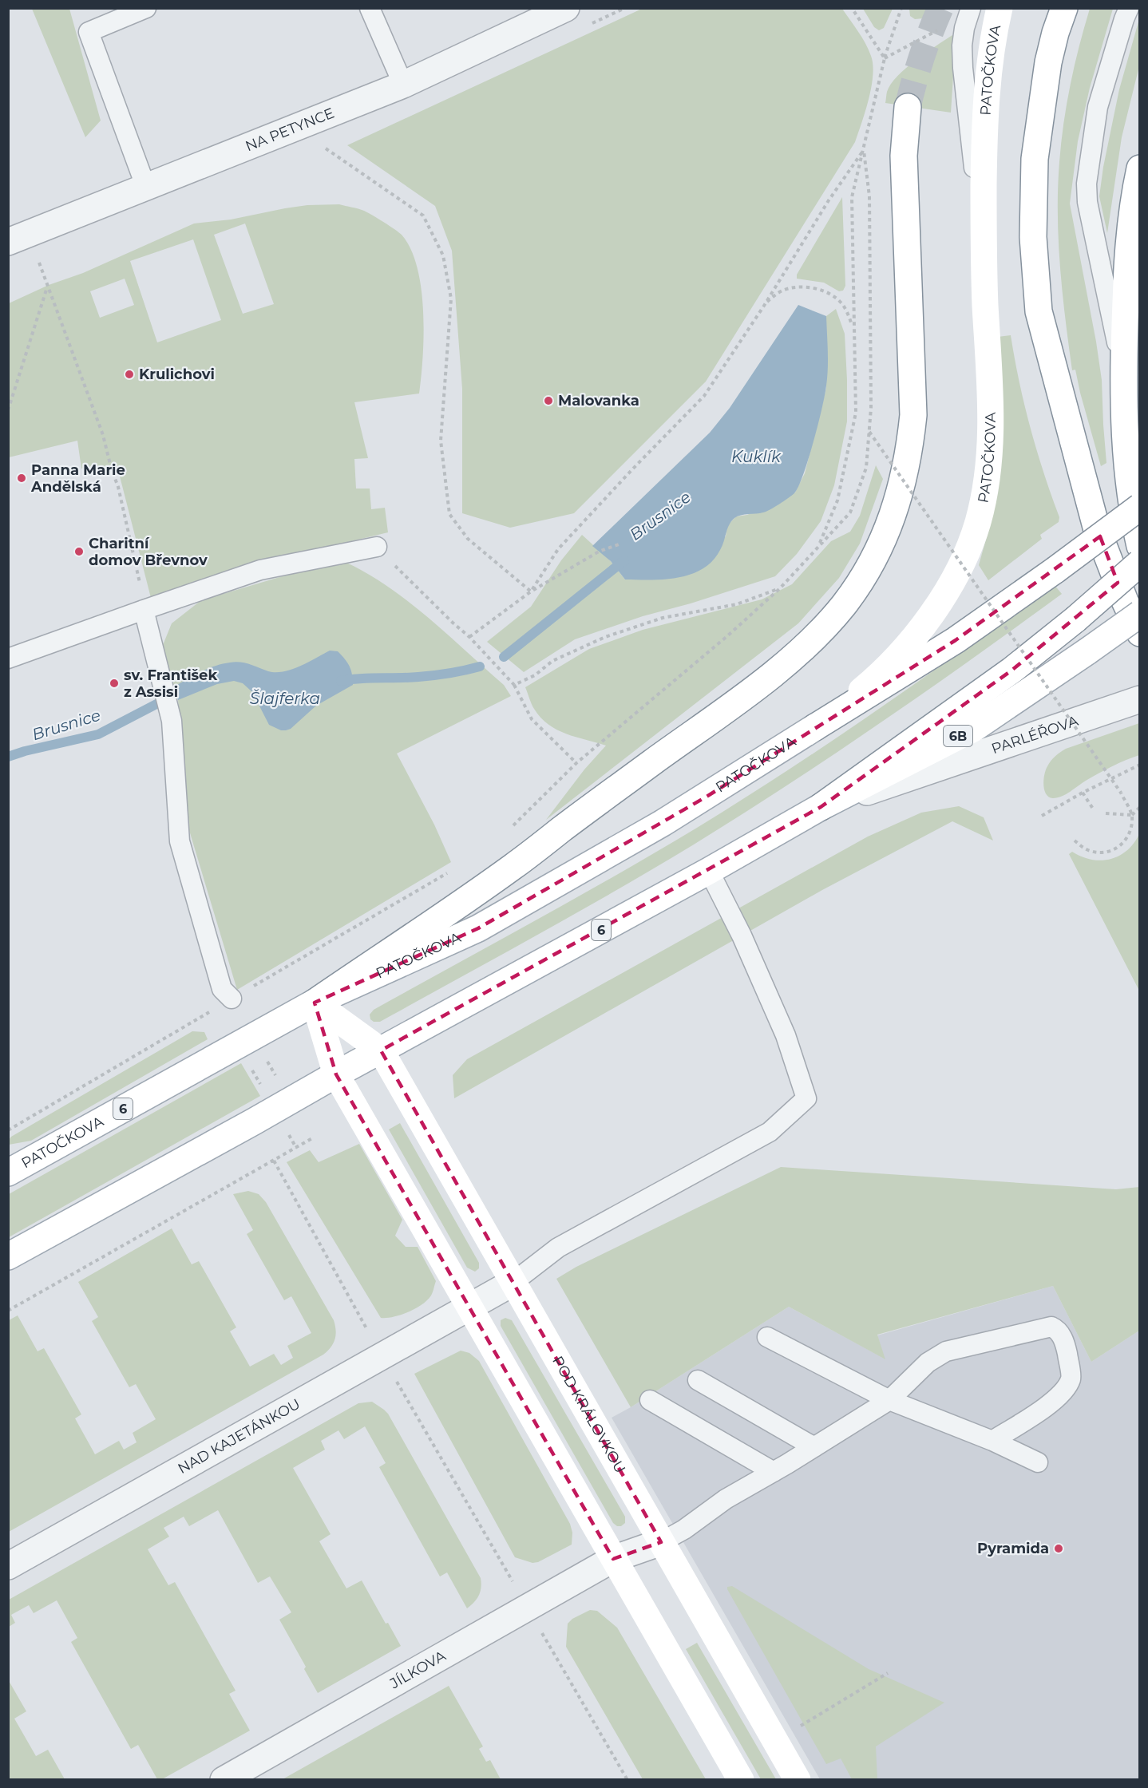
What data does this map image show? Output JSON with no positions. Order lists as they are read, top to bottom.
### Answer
{
  "streets": {
    "main road": [
      "PATOČKOVA",
      "6B",
      "6",
      "POD KRÁLOVKOU"
    ],
    "street": [
      "NA PETYNCE",
      "PARLÉŘOVA",
      "NAD KAJETÁNKOU",
      "JÍLKOVA"
    ]
  },
  "crossings": [
    ["PARLÉŘOVA", "6B"],
    ["PARLÉŘOVA", "6"],
    ["6B", "6"],
    ["6", "POD KRÁLOVKOU"],
    ["POD KRÁLOVKOU", "NAD KAJETÁNKOU"],
    ["POD KRÁLOVKOU", "JÍLKOVA"]
  ],
  "water": ["Kuklík", "Brusnice", "Šlajferka"],
  "places": [
    "Krulichovi",
    "Malovanka",
    "Panna Marie Andělská",
    "Charitní domov Břevnov",
    "sv. František z Assisi",
    "Pyramida"
  ]
}
